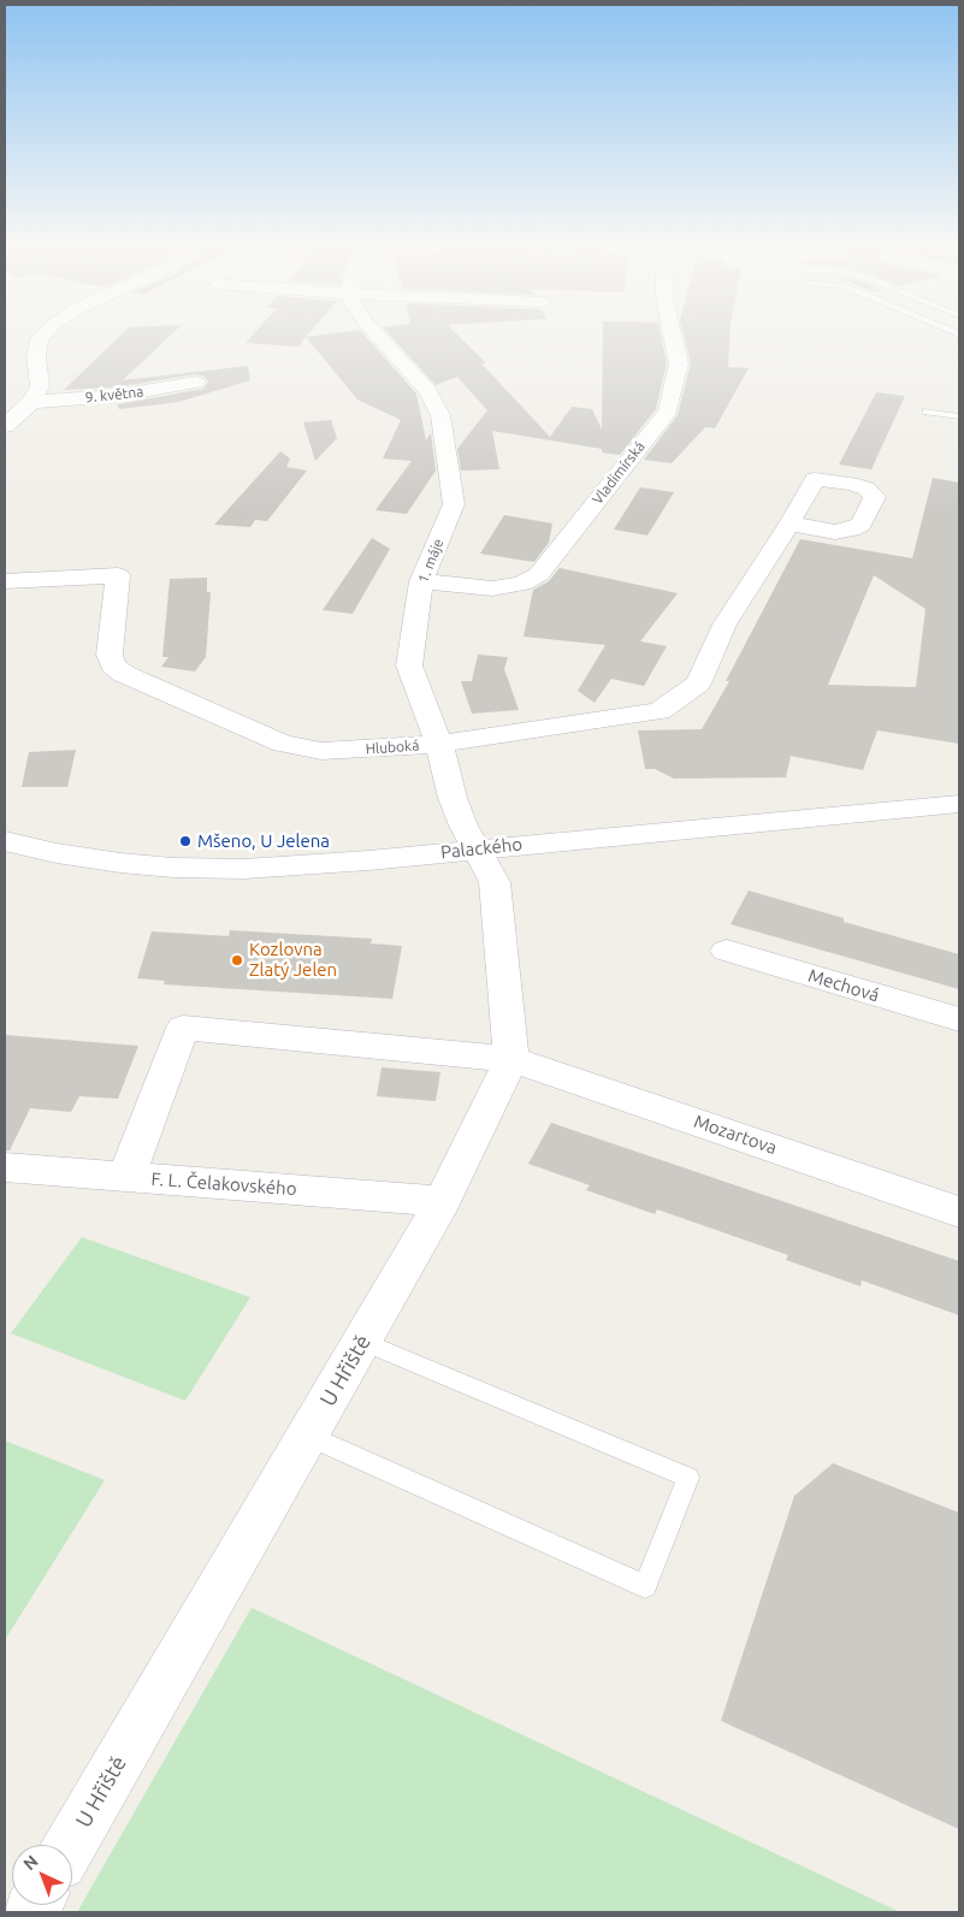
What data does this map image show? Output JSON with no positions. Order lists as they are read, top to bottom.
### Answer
{
  "streets": {
    "street": [
      "9. května",
      "Vladimírská",
      "1. máje",
      "Hluboká",
      "Palackého",
      "Mechová",
      "Mozartova",
      "F. L. Čelakovského",
      "U Hřiště"
    ]
  },
  "crossings": [
    ["Vladimírská", "1. máje"],
    ["1. máje", "Hluboká"],
    ["1. máje", "Palackého"],
    ["Mozartova", "F. L. Čelakovského"],
    ["Mozartova", "U Hřiště"],
    ["F. L. Čelakovského", "U Hřiště"]
  ],
  "places": ["Mšeno, U Jelena", "Kozlovna Zlatý Jelen"],
  "north": "top left"
}
